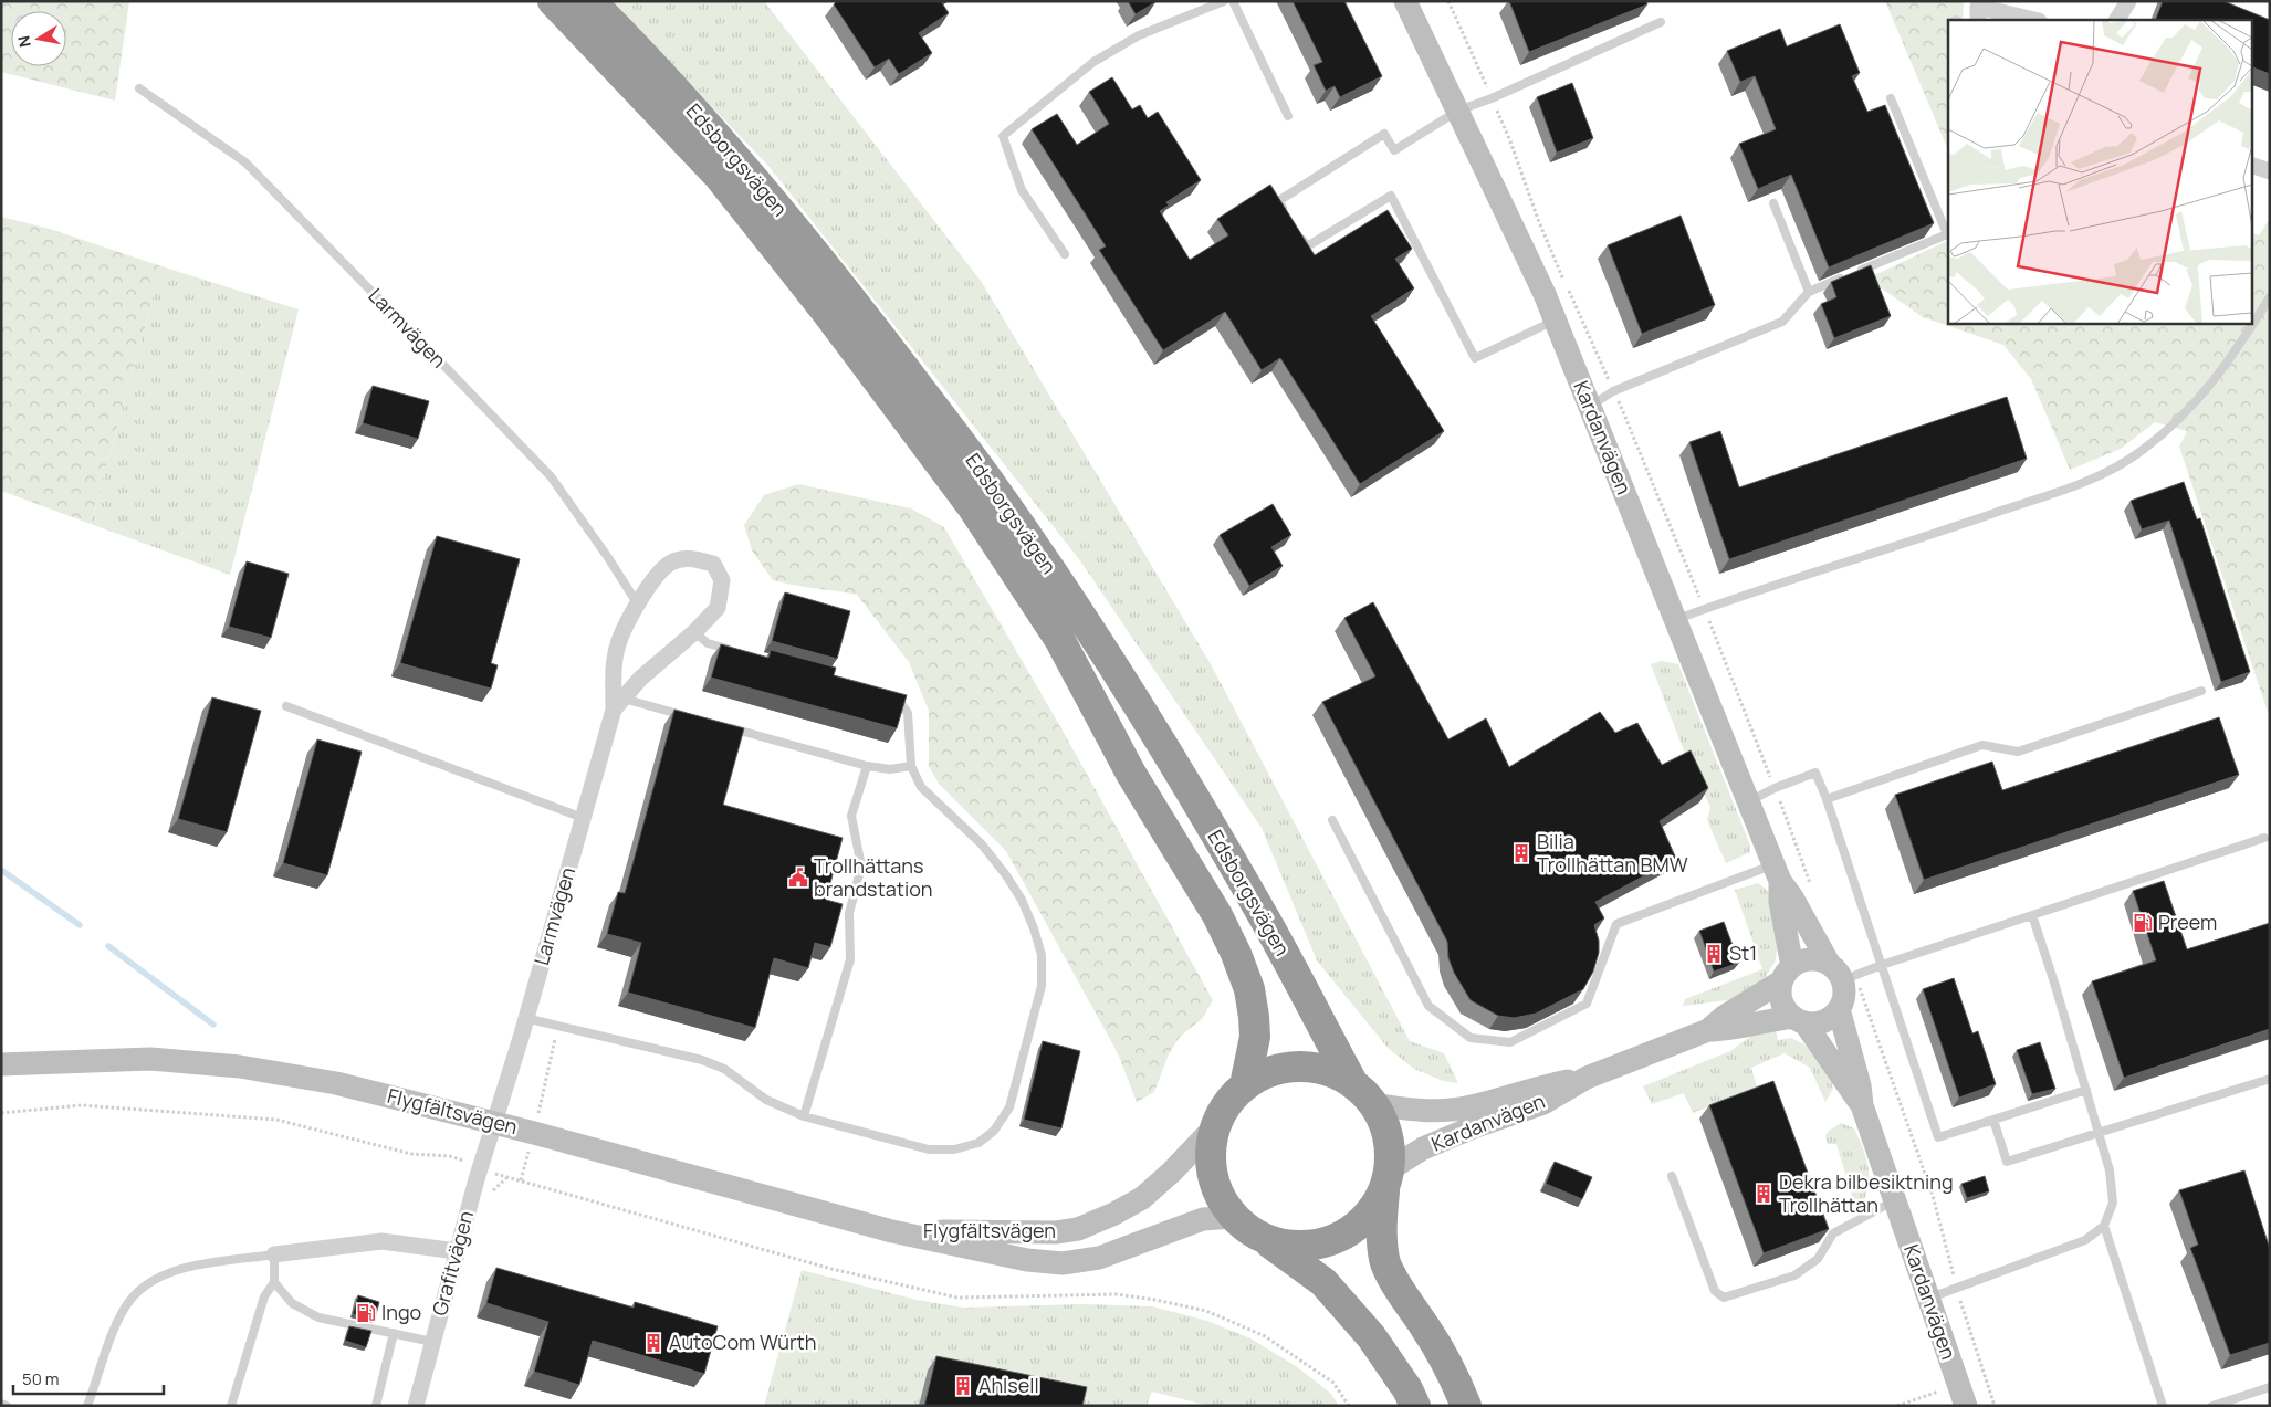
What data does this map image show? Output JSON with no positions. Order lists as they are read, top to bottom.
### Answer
{
  "streets": {
    "highway": ["Edsborgsvägen"],
    "street": [
      "Larmvägen",
      "Kardanvägen",
      "Flygfältsvägen",
      "Grafitvägen"
    ]
  },
  "crossings": [
    ["Edsborgsvägen", "Kardanvägen"],
    ["Edsborgsvägen", "Flygfältsvägen"],
    ["Larmvägen", "Flygfältsvägen"],
    ["Larmvägen", "Grafitvägen"],
    ["Kardanvägen", "Flygfältsvägen"],
    ["Flygfältsvägen", "Grafitvägen"]
  ],
  "places": {
    "building": [
      "Bilia Trollhättan BMW",
      "St1",
      "Dekra bilbesiktning Trollhättan",
      "AutoCom Würth",
      "Ahlsell"
    ],
    "public building": ["Trollhättans brandstation"],
    "fuel station": ["Preem", "Ingo"]
  },
  "scale_bar": "50 m",
  "north": "left"
}
